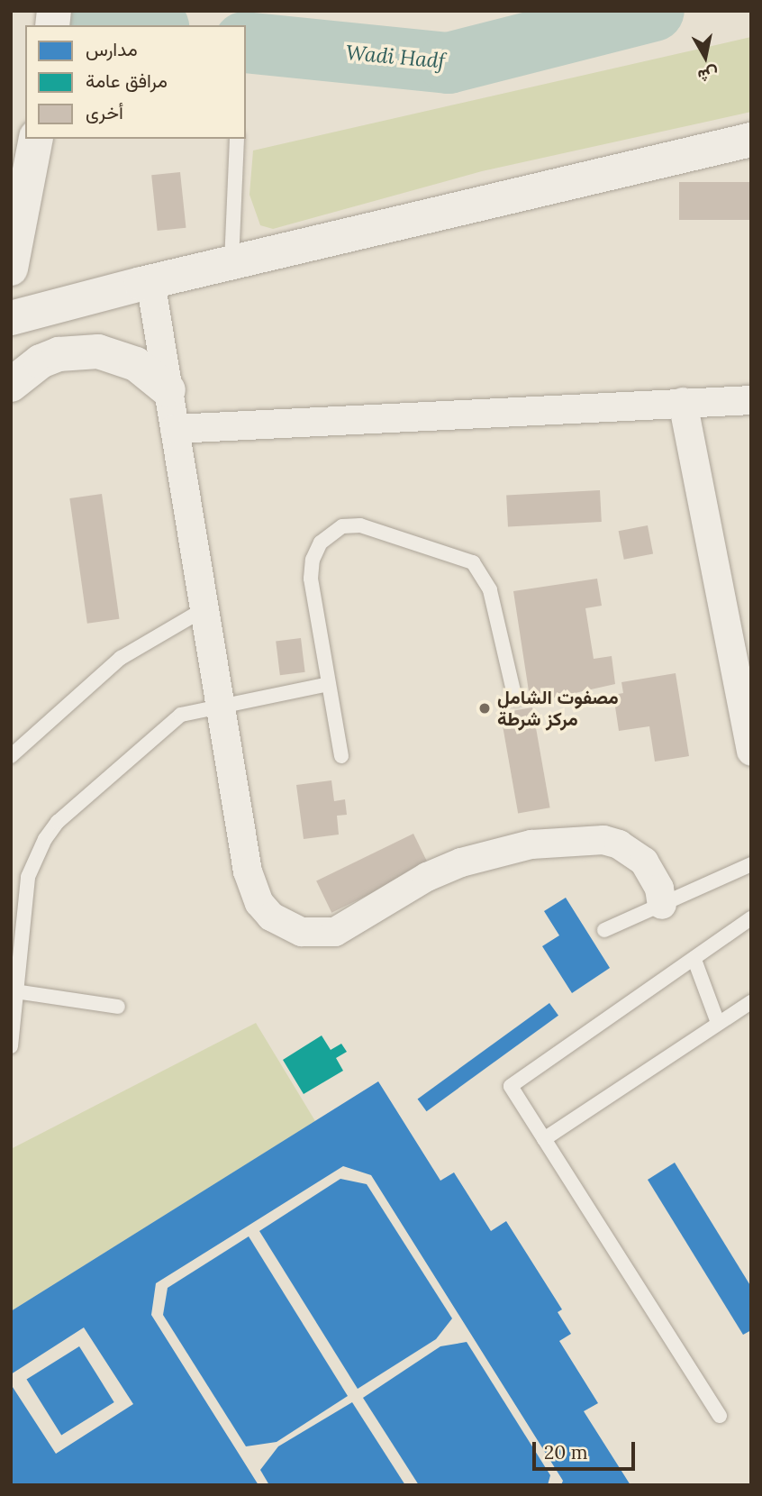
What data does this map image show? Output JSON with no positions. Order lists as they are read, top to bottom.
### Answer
{
  "water": ["Wadi Hadf"],
  "places": ["مصفوت الشامل مركز شرطة"],
  "legend": ["مدارس", "مرافق عامة", "أخرى"],
  "scale_bar": "20 m",
  "north": "bottom"
}
